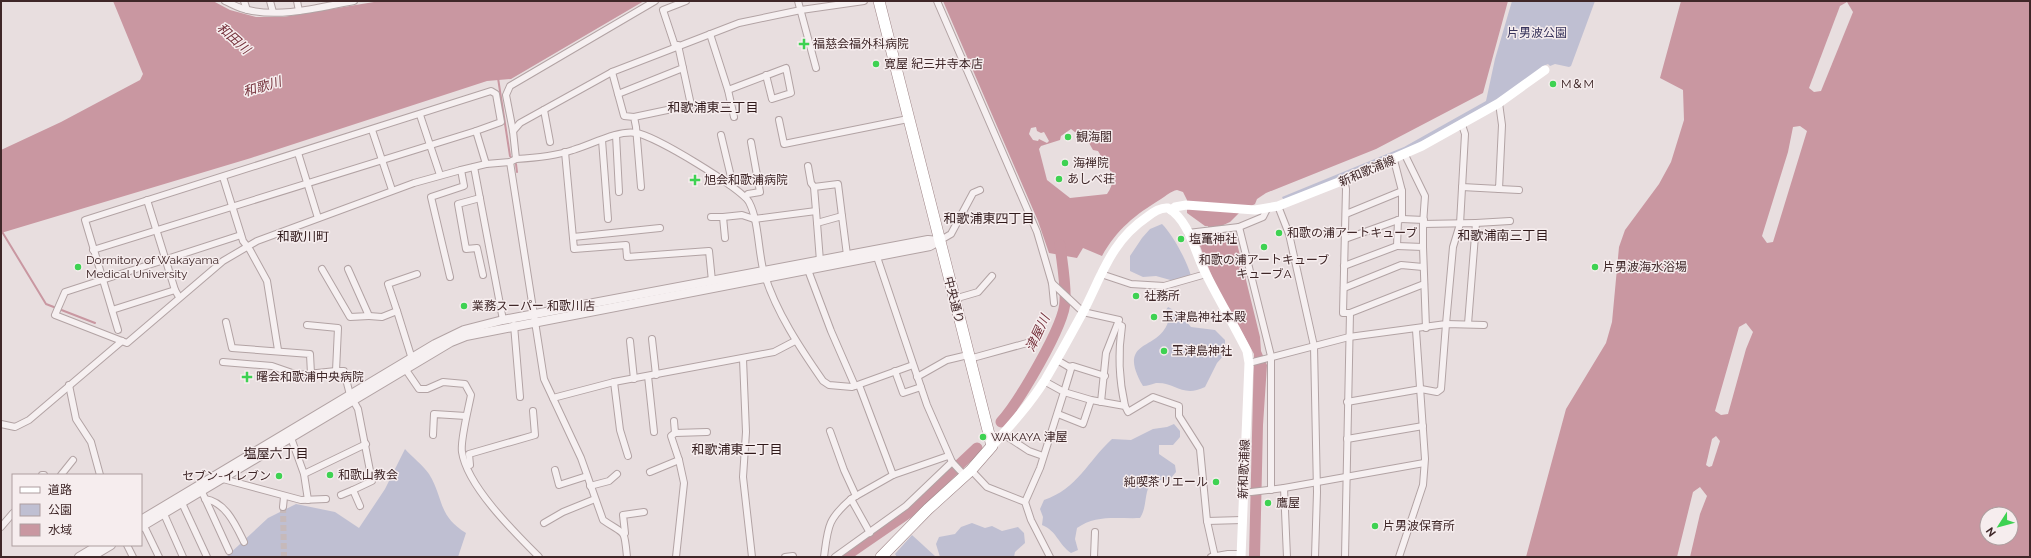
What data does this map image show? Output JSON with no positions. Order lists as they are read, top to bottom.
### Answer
{
  "streets": {
    "highway": ["中央通り"],
    "main road": ["新和歌浦線"]
  },
  "crossings": [
    ["新和歌浦線", "中央通り"]
  ],
  "districts": [
    "和歌浦東三丁目",
    "和歌浦東四丁目",
    "和歌浦南三丁目",
    "和歌川町",
    "和歌浦東二丁目",
    "塩屋六丁目"
  ],
  "water": ["和田川", "和歌川", "津屋川"],
  "parks": ["片男波公園"],
  "places": {
    "health": ["福慈会福外科病院", "旭会和歌浦病院", "曙会和歌浦中央病院"],
    "other": [
      "寛屋 紀三井寺本店",
      "M＆M",
      "観海閣",
      "海禅院",
      "あしべ荘",
      "和歌の浦アートキューブ",
      "塩竃神社",
      "和歌の浦アートキューブ キューブA",
      "Dormitory of Wakayama Medical University",
      "片男波海水浴場",
      "社務所",
      "業務スーパー 和歌川店",
      "玉津島神社本殿",
      "玉津島神社",
      "WAKAYA 津屋",
      "和歌山教会",
      "セブン-イレブン",
      "純喫茶リエール",
      "鷹屋",
      "片男波保育所"
    ]
  },
  "legend": ["道路", "公園", "水域"],
  "north": "bottom left"
}
